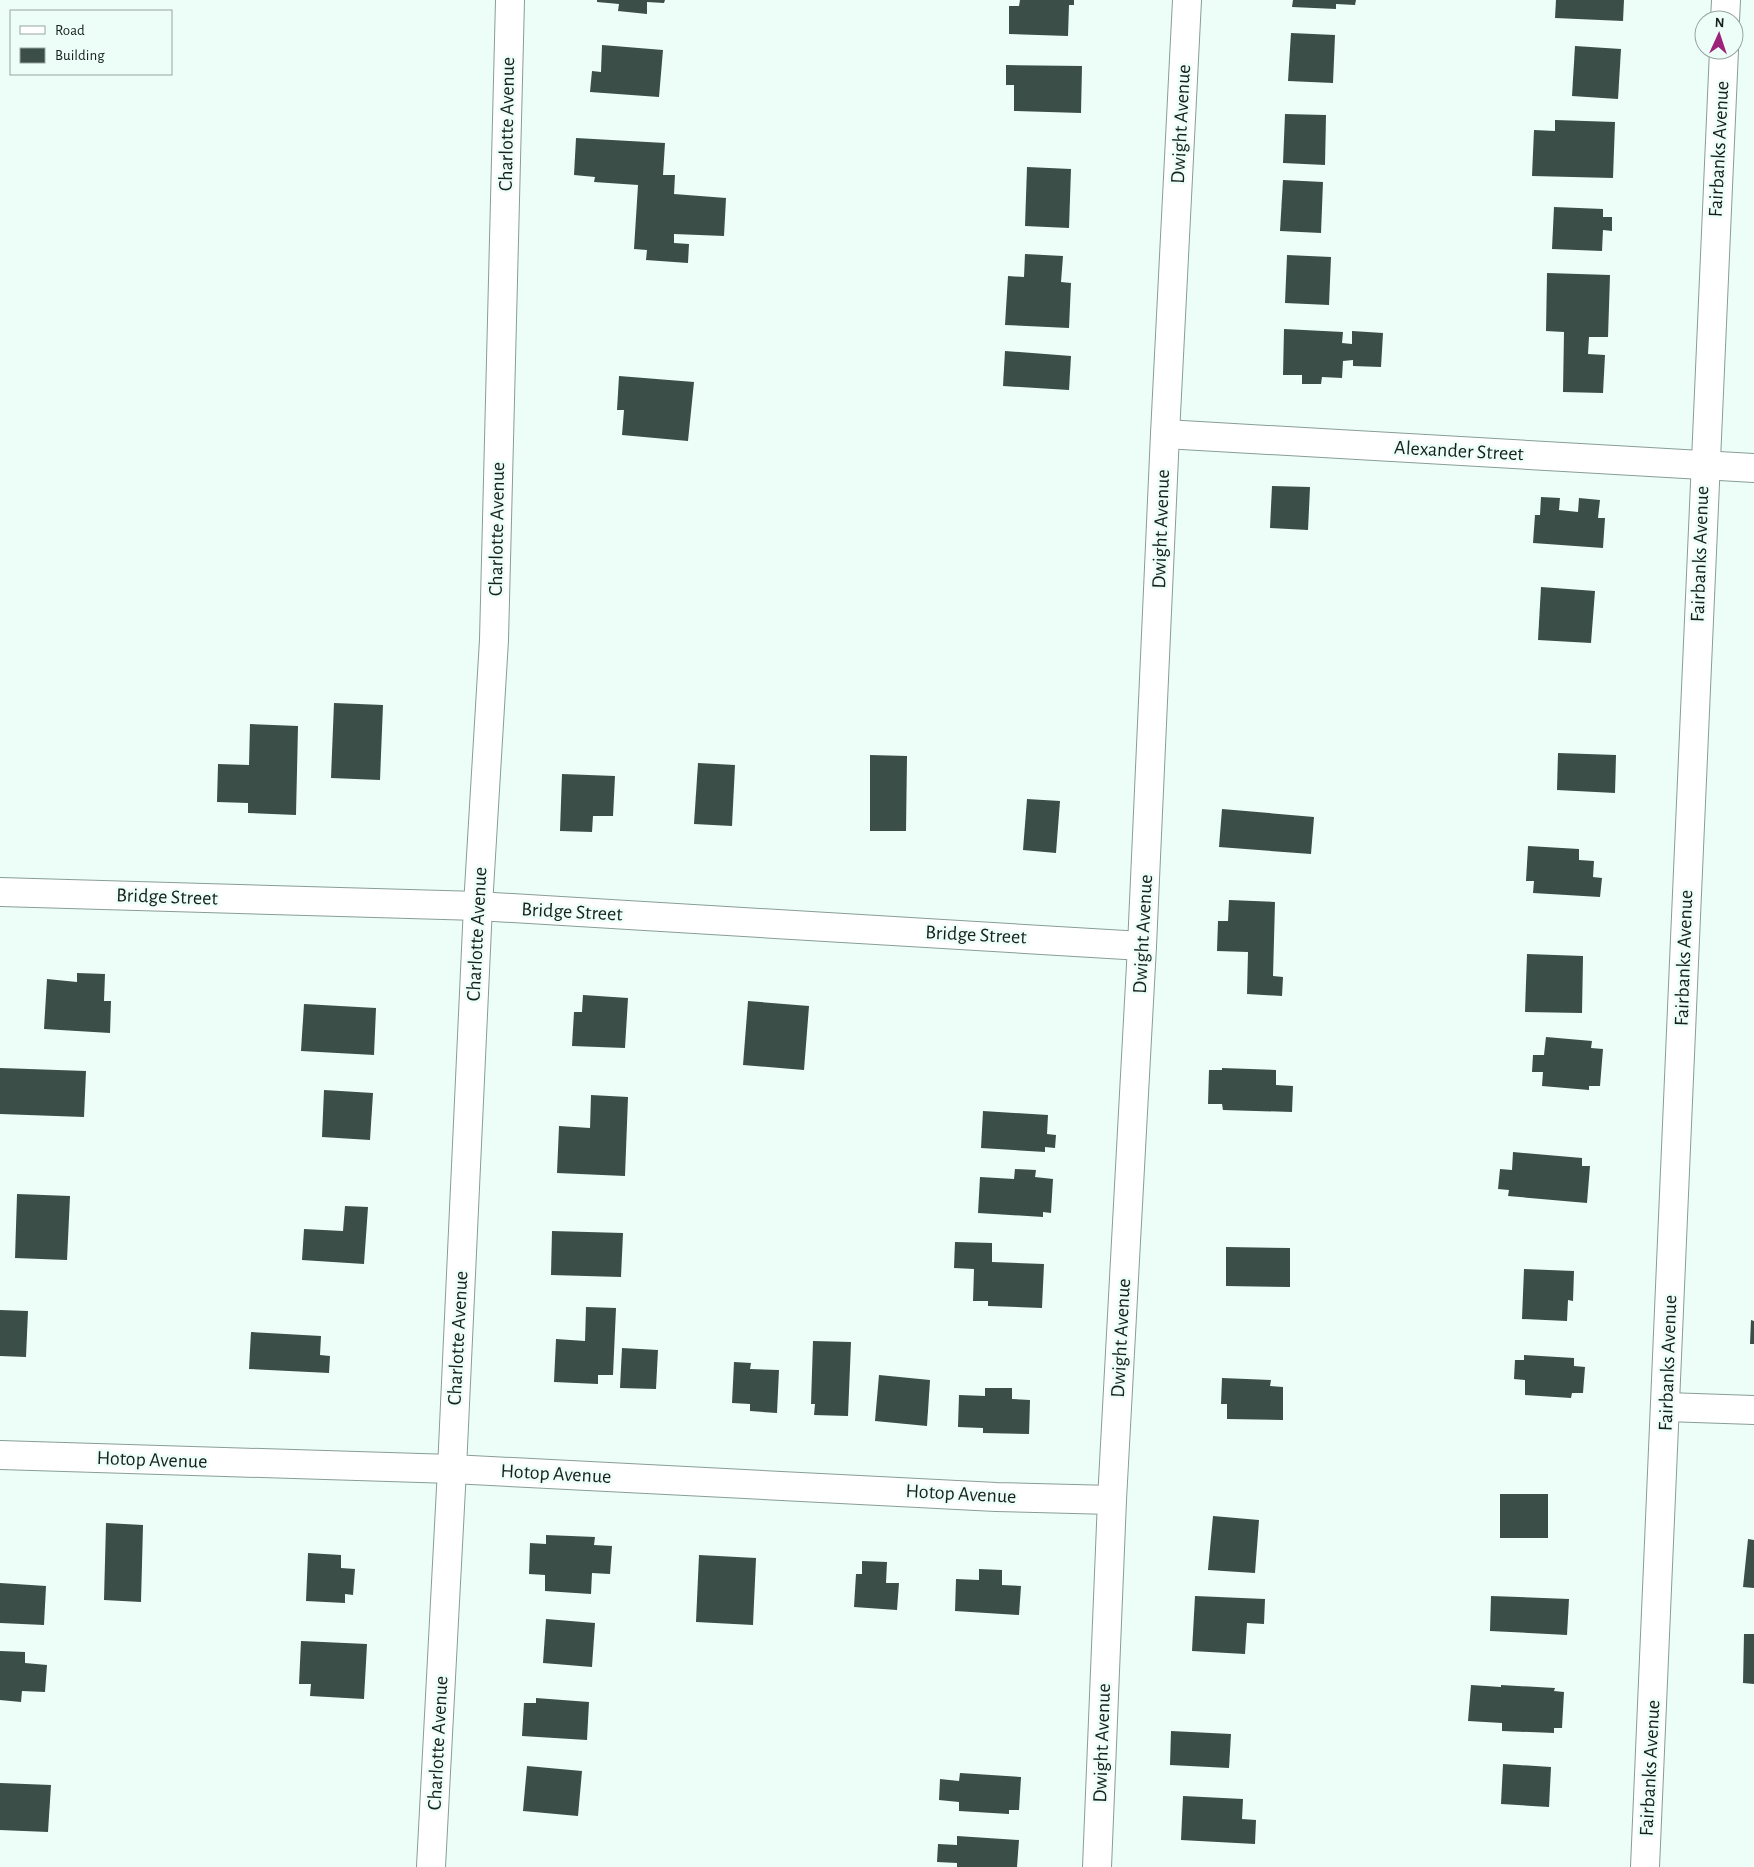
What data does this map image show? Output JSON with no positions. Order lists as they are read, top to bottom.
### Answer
{
  "streets": {
    "street": [
      "Charlotte Avenue",
      "Dwight Avenue",
      "Fairbanks Avenue",
      "Alexander Street",
      "Bridge Street",
      "Hotop Avenue"
    ]
  },
  "crossings": [
    ["Charlotte Avenue", "Bridge Street"],
    ["Charlotte Avenue", "Hotop Avenue"],
    ["Dwight Avenue", "Alexander Street"],
    ["Dwight Avenue", "Bridge Street"],
    ["Dwight Avenue", "Hotop Avenue"],
    ["Fairbanks Avenue", "Alexander Street"]
  ],
  "legend": ["Road", "Building"],
  "north": "top"
}
